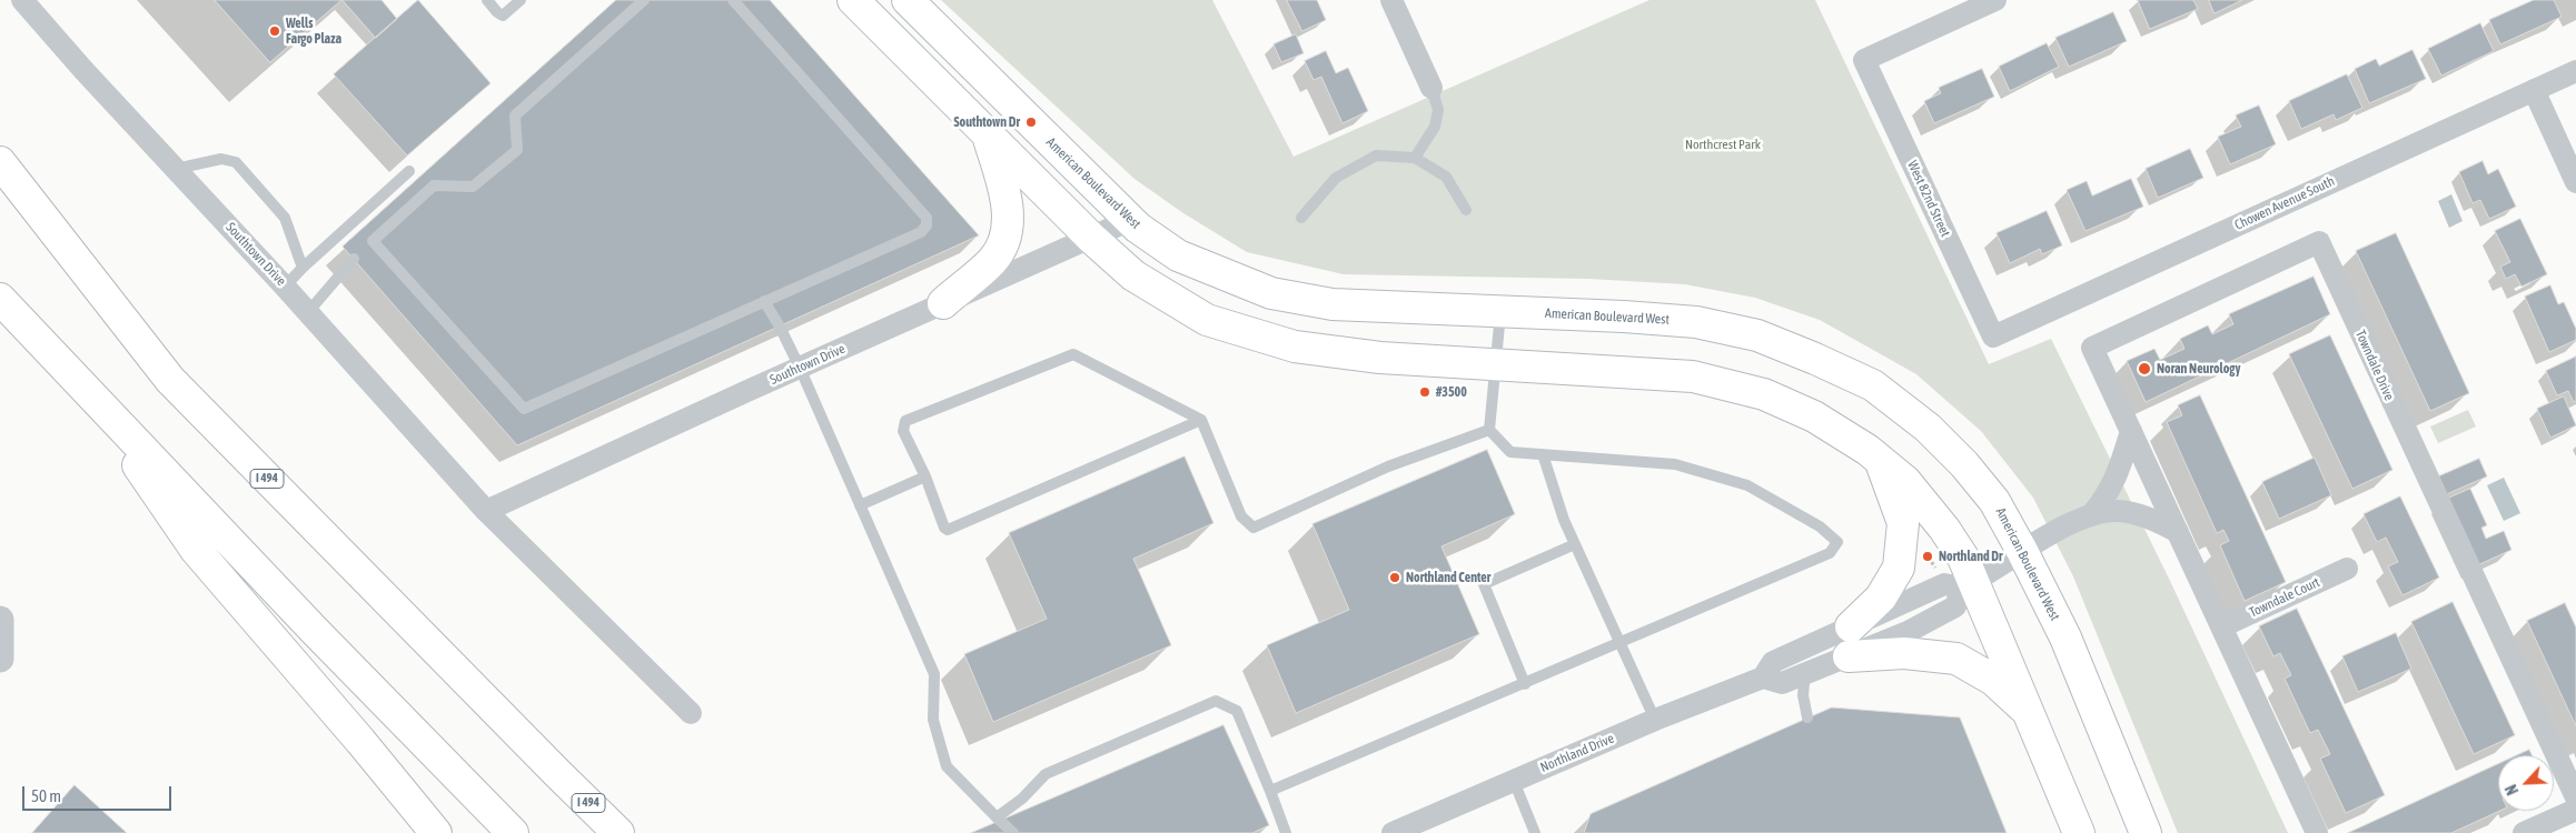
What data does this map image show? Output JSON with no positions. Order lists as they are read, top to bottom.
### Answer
{
  "streets": {
    "main road": ["American Boulevard West", "I 494"],
    "street": [
      "West 82nd Street",
      "Chowen Avenue South",
      "Southtown Drive",
      "Towndale Drive",
      "Towndale Court",
      "Northland Drive"
    ]
  },
  "crossings": [
    ["American Boulevard West", "Southtown Drive"],
    ["American Boulevard West", "Northland Drive"],
    ["West 82nd Street", "Chowen Avenue South"],
    ["Towndale Drive", "Towndale Court"]
  ],
  "parks": ["Northcrest Park"],
  "places": [
    "Wells Fargo Plaza",
    "Southtown Dr",
    "Noran Neurology",
    "#3500",
    "Northland Dr",
    "Northland Center"
  ],
  "scale_bar": "50 m",
  "north": "bottom left"
}
